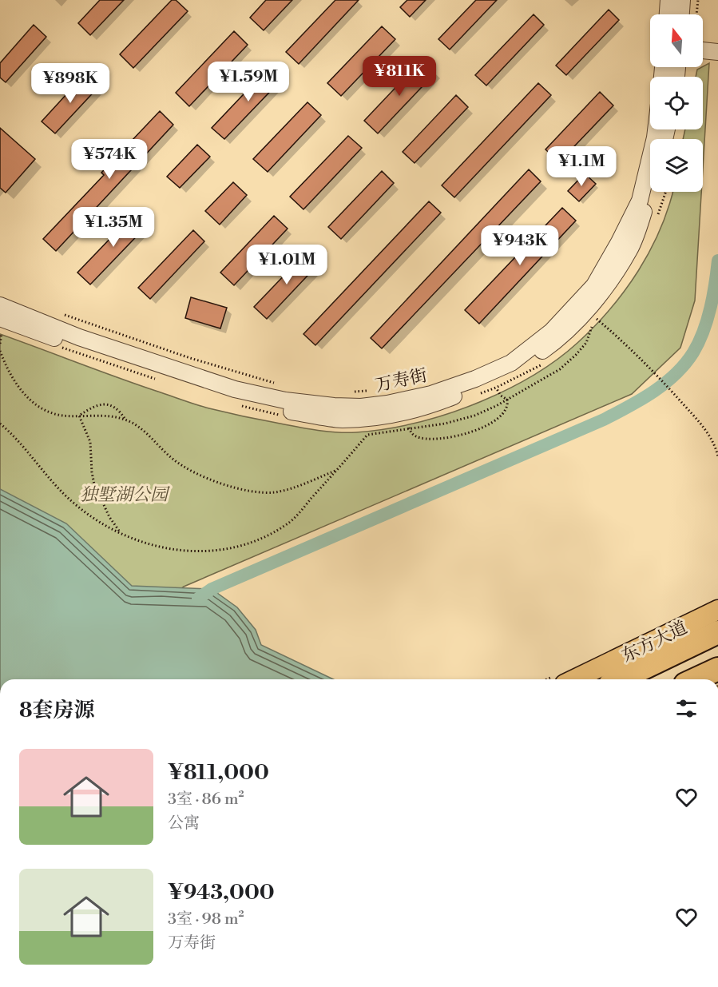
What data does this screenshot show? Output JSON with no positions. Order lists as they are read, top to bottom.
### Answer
{
  "streets": {
    "main road": ["东方大道"],
    "street": ["万寿街"]
  },
  "parks": ["独墅湖公园"],
  "north": "top",
  "page": {
    "price": [
      "¥811K",
      "¥1.59M",
      "¥898K",
      "¥574K",
      "¥1.1M",
      "¥1.35M",
      "¥943K",
      "¥1.01M"
    ],
    "heading": "8套房源",
    "list": [
      {
        "name": "¥811,000",
        "note": "3室 · 86 m² · 公寓"
      },
      {
        "name": "¥943,000",
        "note": "3室 · 98 m² · 万寿街"
      }
    ]
  }
}
